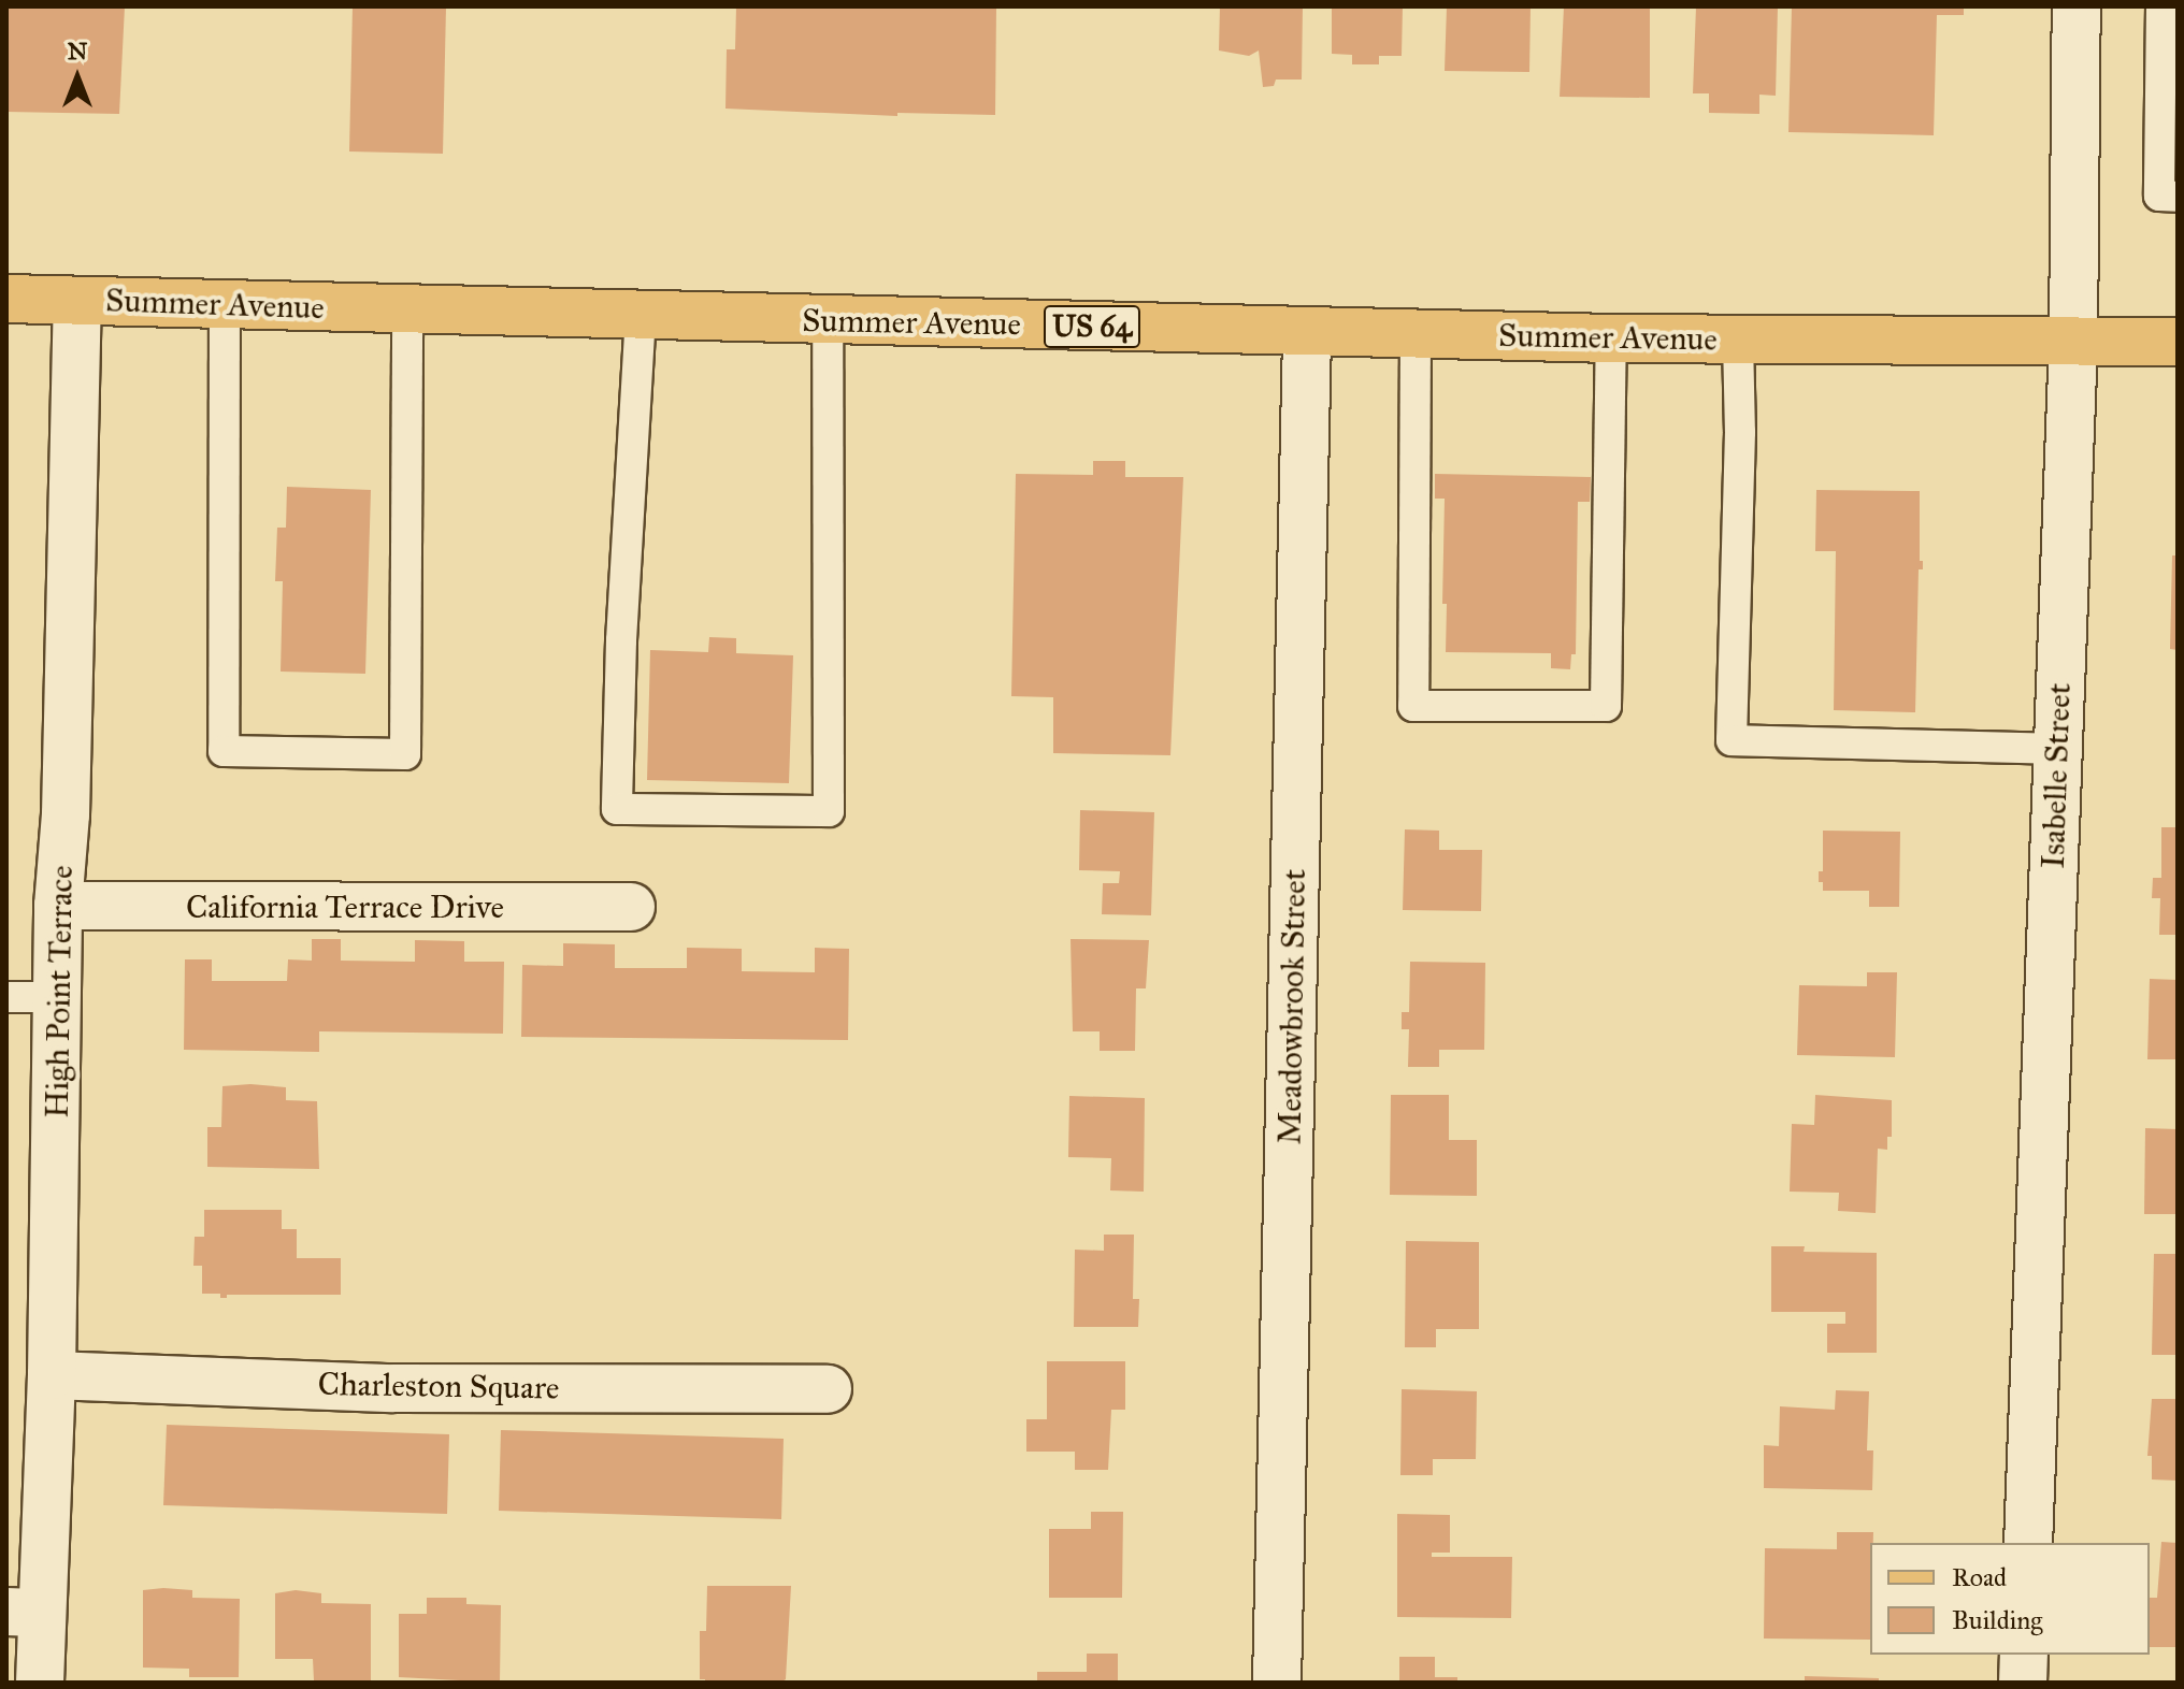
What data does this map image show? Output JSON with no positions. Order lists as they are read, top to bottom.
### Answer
{
  "streets": {
    "main road": ["Summer Avenue", "US 64"],
    "street": [
      "Isabelle Street",
      "California Terrace Drive",
      "High Point Terrace",
      "Meadowbrook Street",
      "Charleston Square"
    ]
  },
  "crossings": [
    ["Summer Avenue", "Isabelle Street"],
    ["Summer Avenue", "High Point Terrace"],
    ["Summer Avenue", "Meadowbrook Street"],
    ["California Terrace Drive", "High Point Terrace"],
    ["High Point Terrace", "Charleston Square"]
  ],
  "legend": ["Road", "Building"],
  "north": "top"
}
